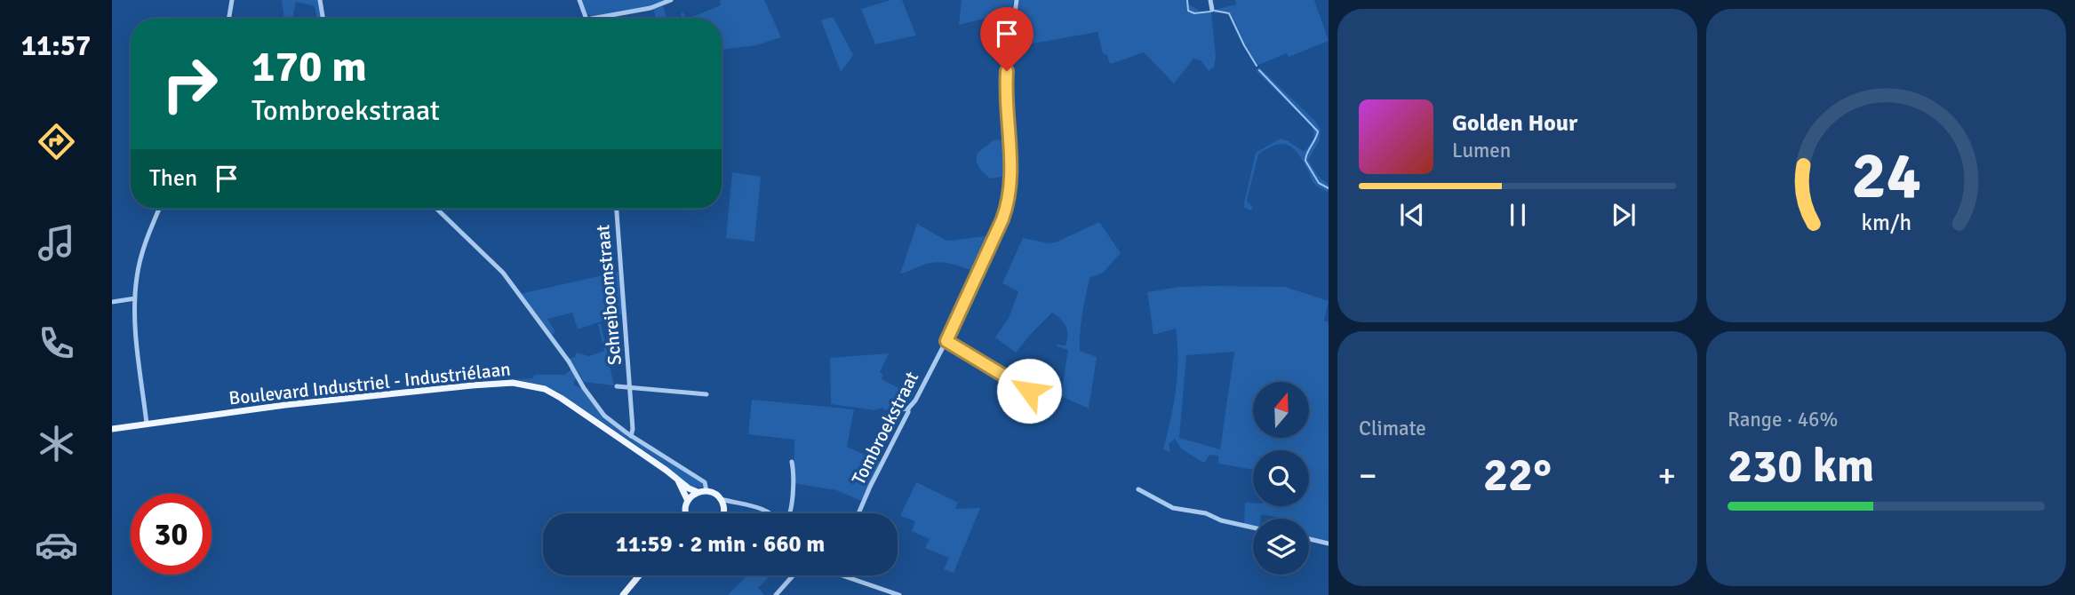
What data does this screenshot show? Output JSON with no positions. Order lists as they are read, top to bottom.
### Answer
{
  "streets": {
    "main road": ["Boulevard Industriel - Industriélaan"],
    "street": ["Schreiboomstraat", "Tombroekstraat"]
  },
  "north": "top",
  "page": {
    "tabs": "11:57",
    "turn": ["170 m", "Tombroekstraat"],
    "song": ["Golden Hour", "Lumen"],
    "then": "Then",
    "tile": [
      "Climate",
      ["Range · 46%", "230 km"]
    ],
    "heat": ["−", "22°", "+"],
    "limit": "30",
    "trip": "11:59 · 2 min · 660 m",
    "gauge": ["24", "km/h"]
  }
}
